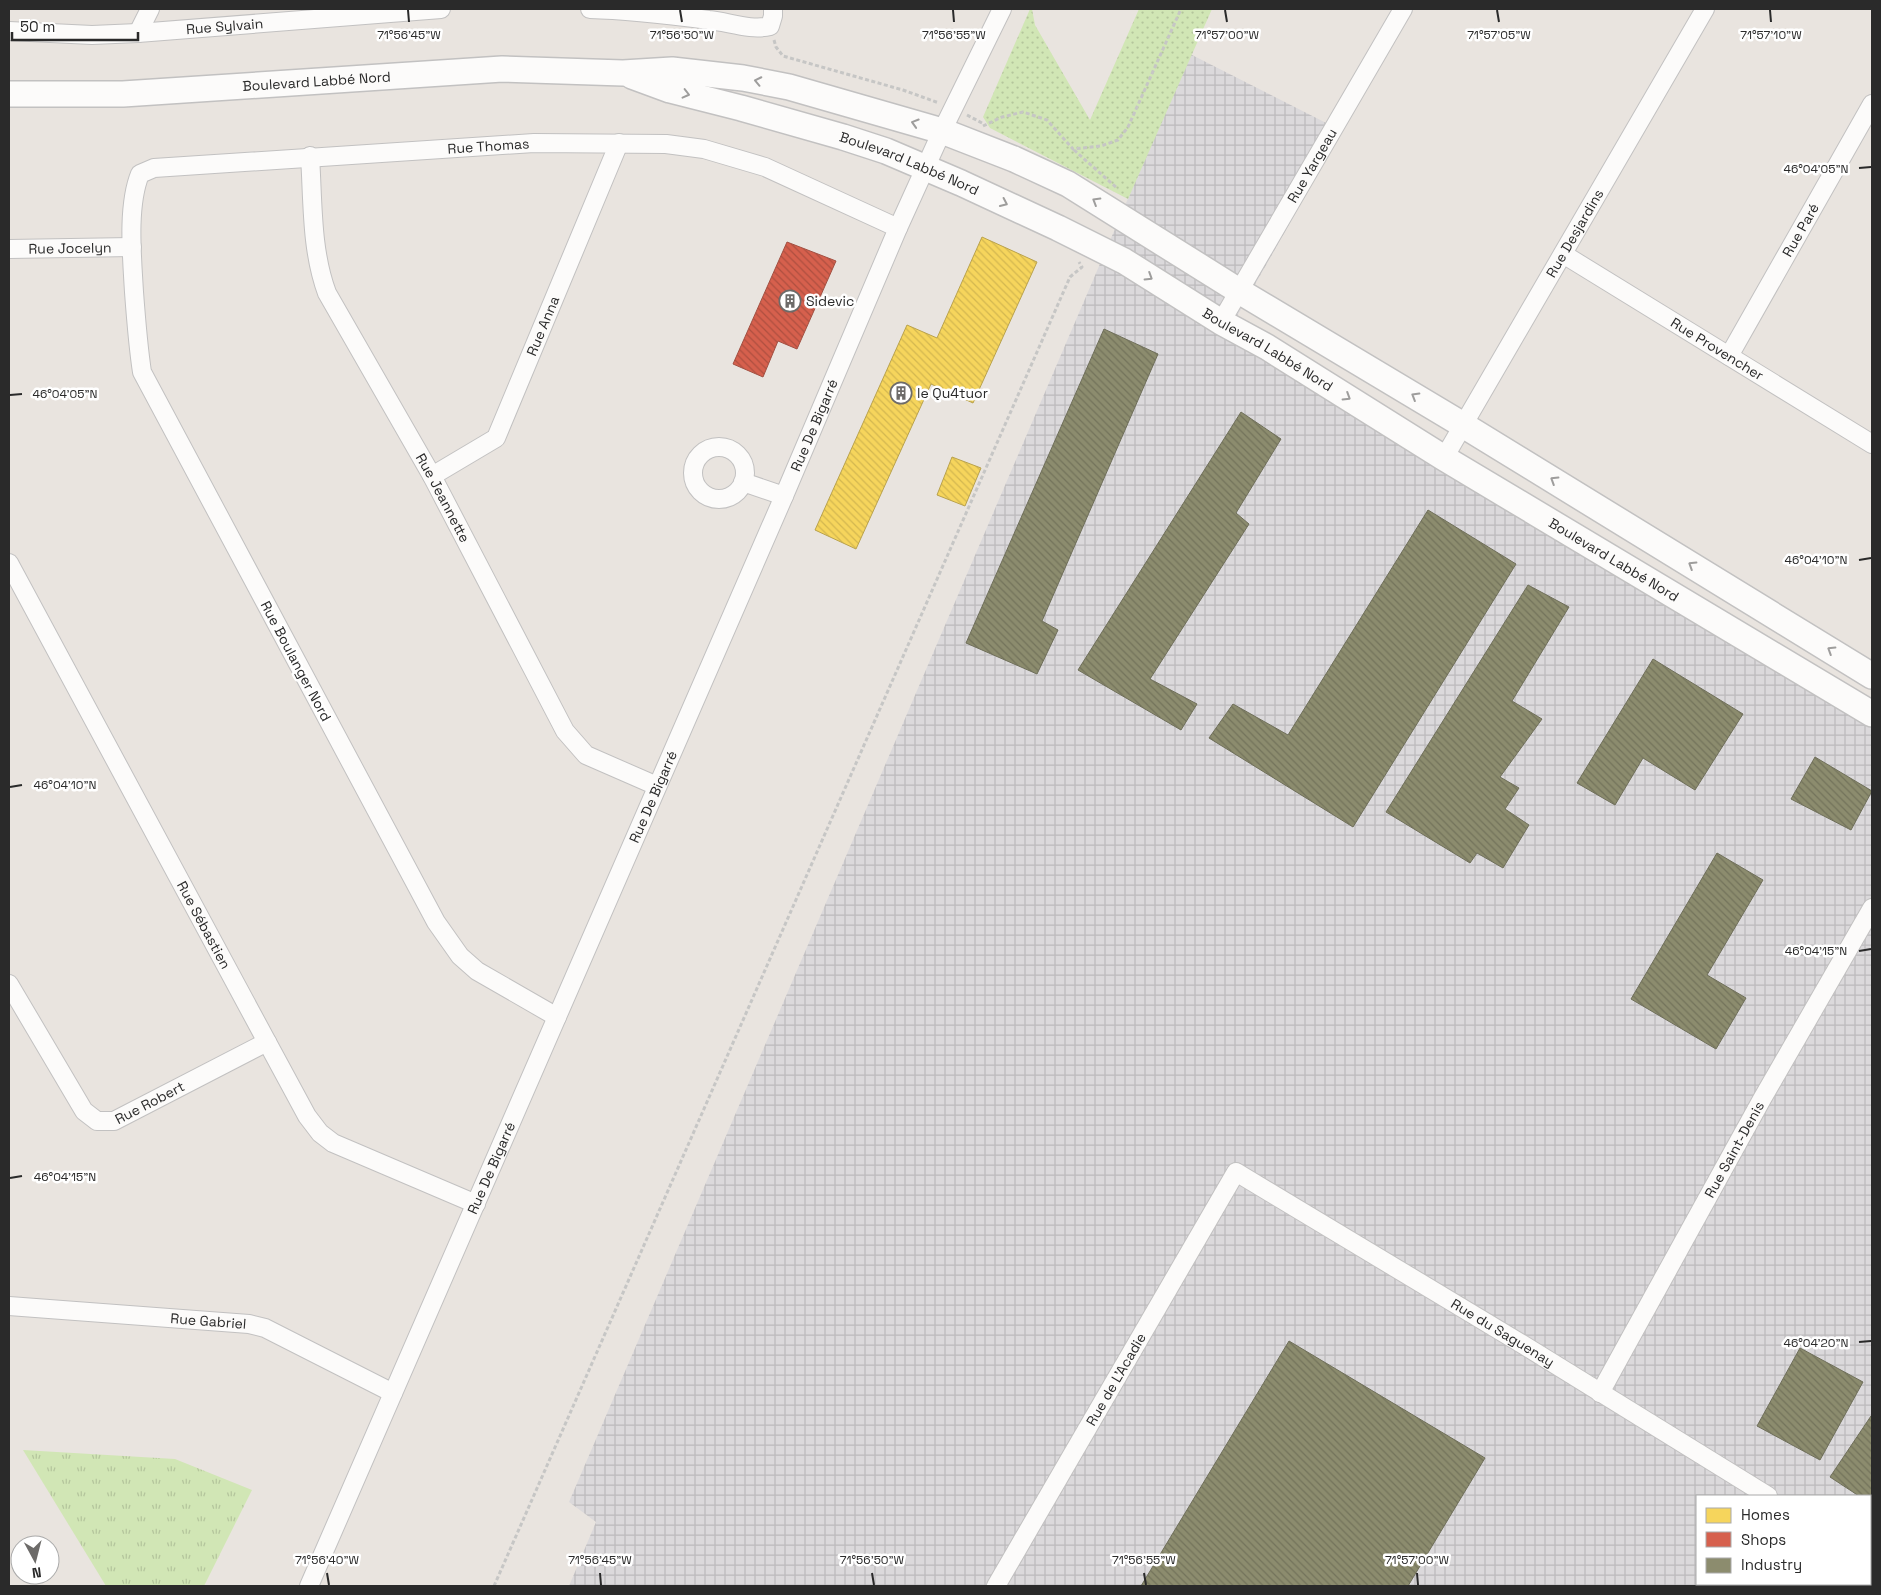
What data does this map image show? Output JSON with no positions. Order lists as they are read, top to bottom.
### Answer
{
  "streets": {
    "main road": ["Boulevard Labbé Nord"],
    "street": [
      "Rue Sylvain",
      "Rue Thomas",
      "Rue Yargeau",
      "Rue Paré",
      "Rue Desjardins",
      "Rue Jocelyn",
      "Rue Anna",
      "Rue Provencher",
      "Rue De Bigarré",
      "Rue Jeannette",
      "Rue Boulanger Nord",
      "Rue Sébastien",
      "Rue Robert",
      "Rue Saint-Denis",
      "Rue Gabriel",
      "Rue du Saguenay",
      "Rue de L'Acadie"
    ]
  },
  "crossings": [
    ["Boulevard Labbé Nord", "Rue Yargeau"],
    ["Boulevard Labbé Nord", "Rue Desjardins"],
    ["Boulevard Labbé Nord", "Rue De Bigarré"],
    ["Rue Thomas", "Rue Jocelyn"],
    ["Rue Thomas", "Rue Anna"],
    ["Rue Thomas", "Rue De Bigarré"],
    ["Rue Thomas", "Rue Jeannette"],
    ["Rue Thomas", "Rue Boulanger Nord"],
    ["Rue Paré", "Rue Provencher"],
    ["Rue Desjardins", "Rue Provencher"],
    ["Rue Jocelyn", "Rue Boulanger Nord"],
    ["Rue Anna", "Rue Jeannette"],
    ["Rue De Bigarré", "Rue Jeannette"],
    ["Rue De Bigarré", "Rue Boulanger Nord"],
    ["Rue De Bigarré", "Rue Sébastien"],
    ["Rue De Bigarré", "Rue Gabriel"],
    ["Rue Sébastien", "Rue Robert"],
    ["Rue Saint-Denis", "Rue du Saguenay"],
    ["Rue du Saguenay", "Rue de L'Acadie"]
  ],
  "places": {
    "building": ["Sidevic", "le Qu4tuor"]
  },
  "legend": ["Homes", "Shops", "Industry"],
  "scale_bar": "50 m",
  "north": "bottom",
  "coordinates": [
    "71°56'45\"W",
    "71°56'50\"W",
    "71°56'55\"W",
    "71°57'00\"W",
    "71°57'05\"W",
    "71°57'10\"W",
    "46°04'05\"N",
    "46°04'10\"N",
    "46°04'15\"N",
    "46°04'20\"N",
    "71°56'40\"W"
  ]
}
